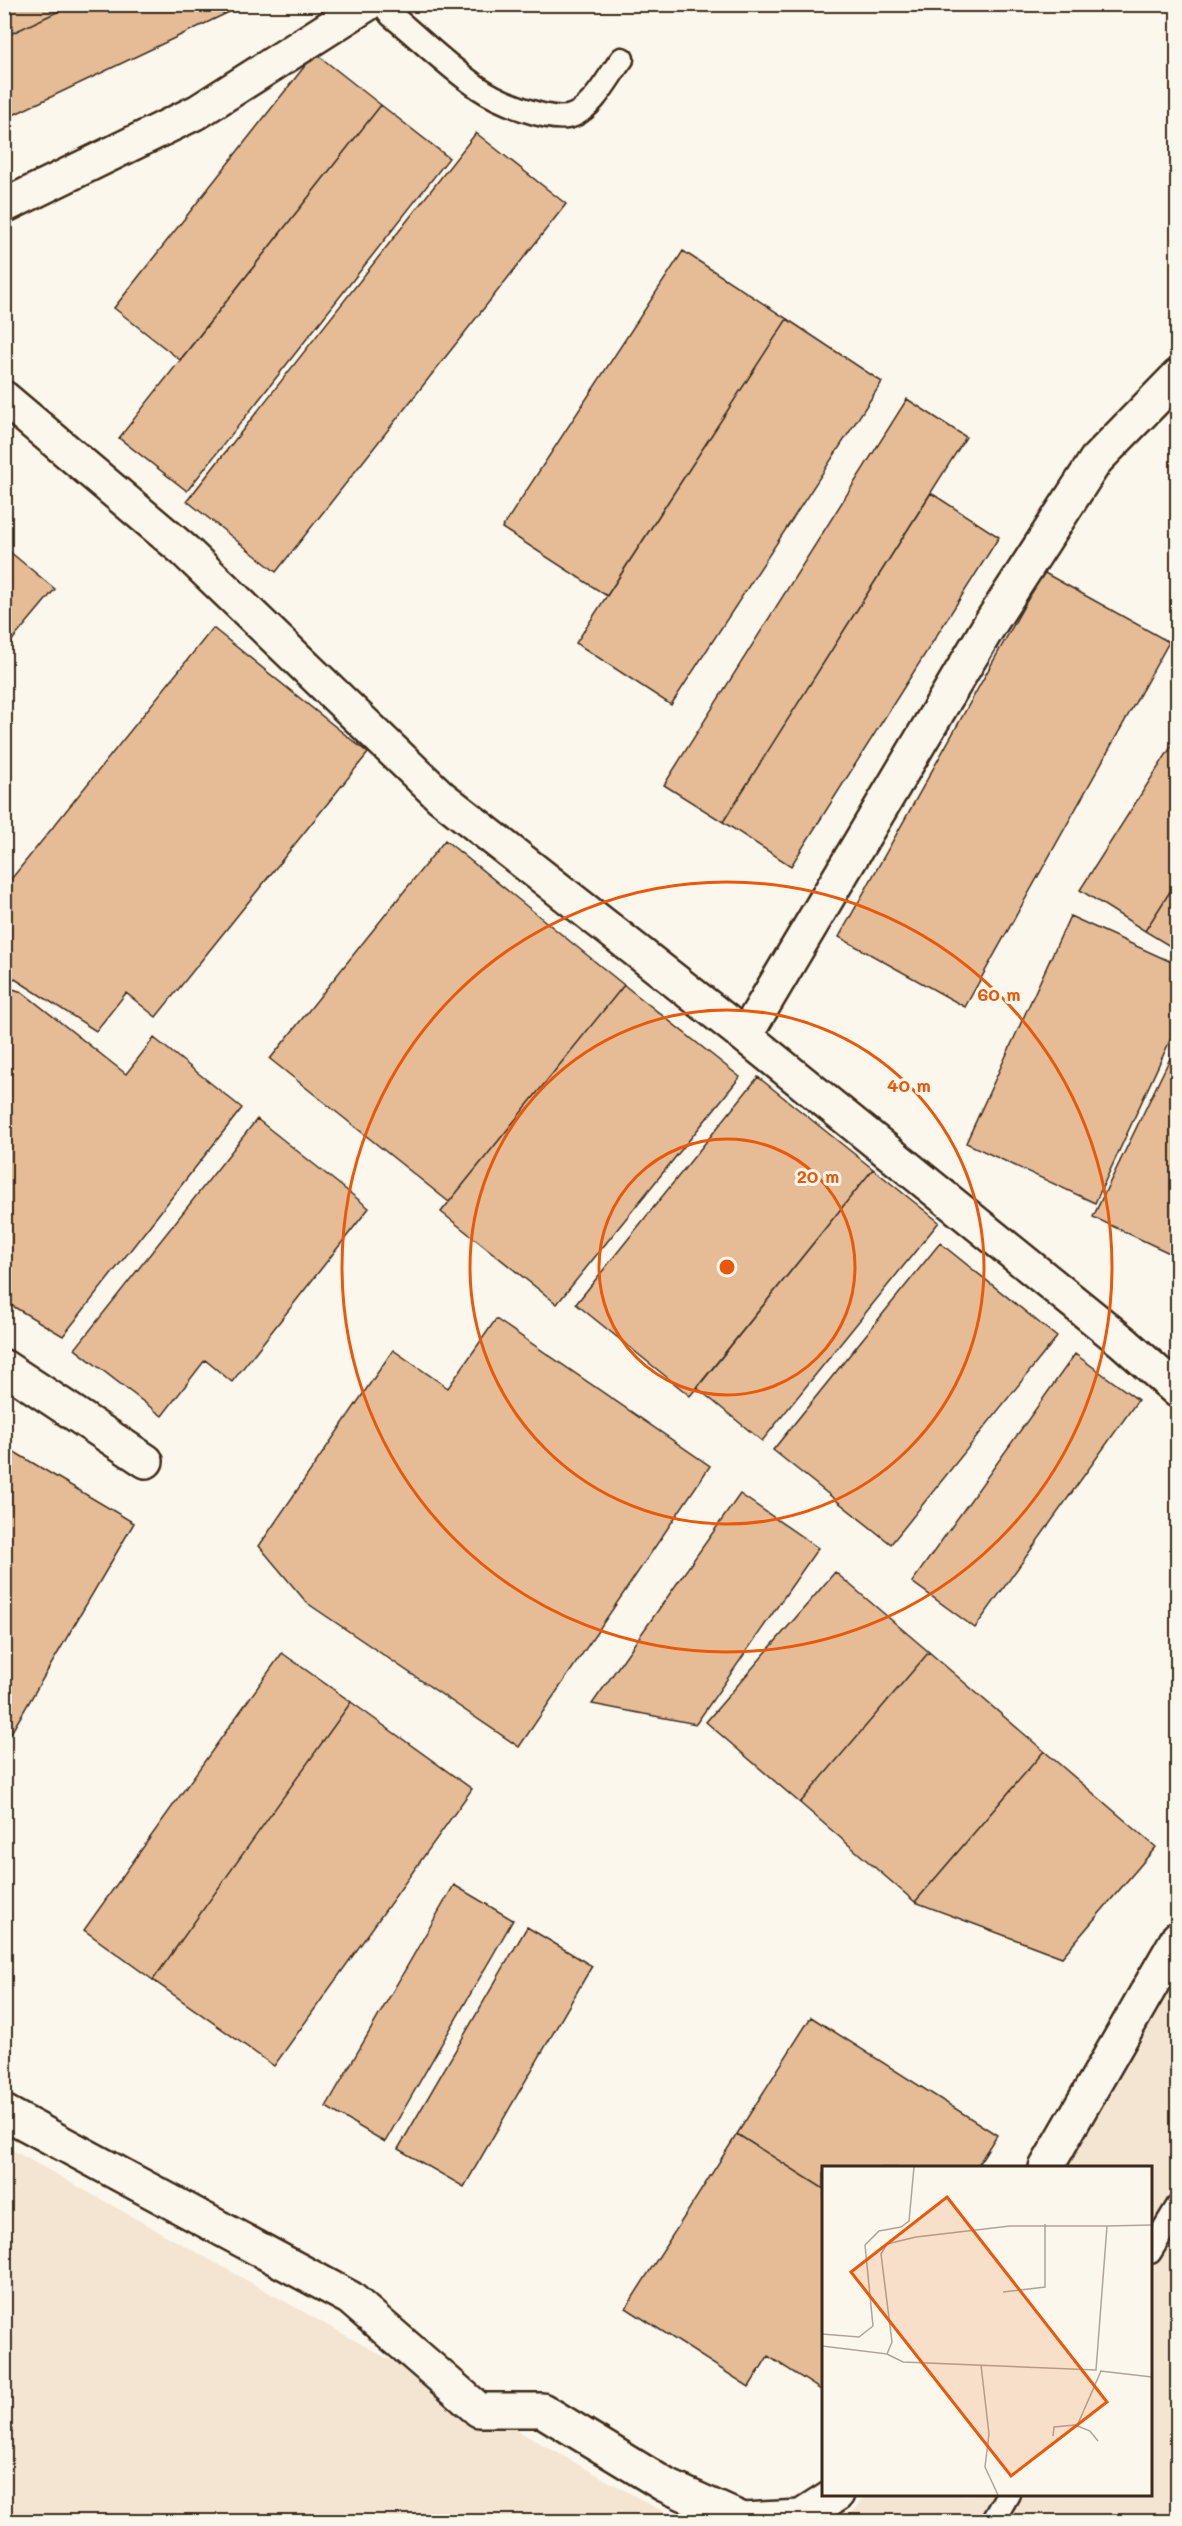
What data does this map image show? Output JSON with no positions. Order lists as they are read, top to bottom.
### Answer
{
  "rings": ["60 m", "40 m", "20 m"]
}
